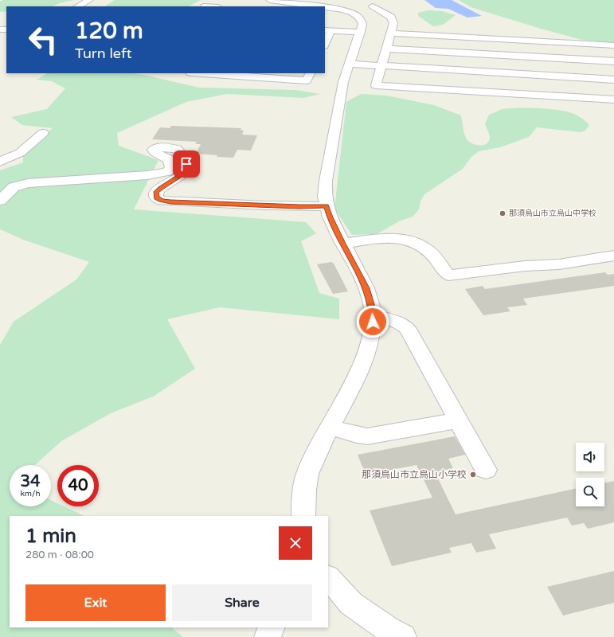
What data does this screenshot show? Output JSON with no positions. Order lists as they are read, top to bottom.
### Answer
{
  "places": ["那須烏山市立烏山中学校", "那須烏山市立烏山小学校"],
  "page": {
    "turn": ["120 m", "Turn left"],
    "speed": "34 km/h",
    "limit": "40",
    "heading": ["1 min", "280 m · 08:00"],
    "buttons": ["Exit", "Share"]
  }
}
